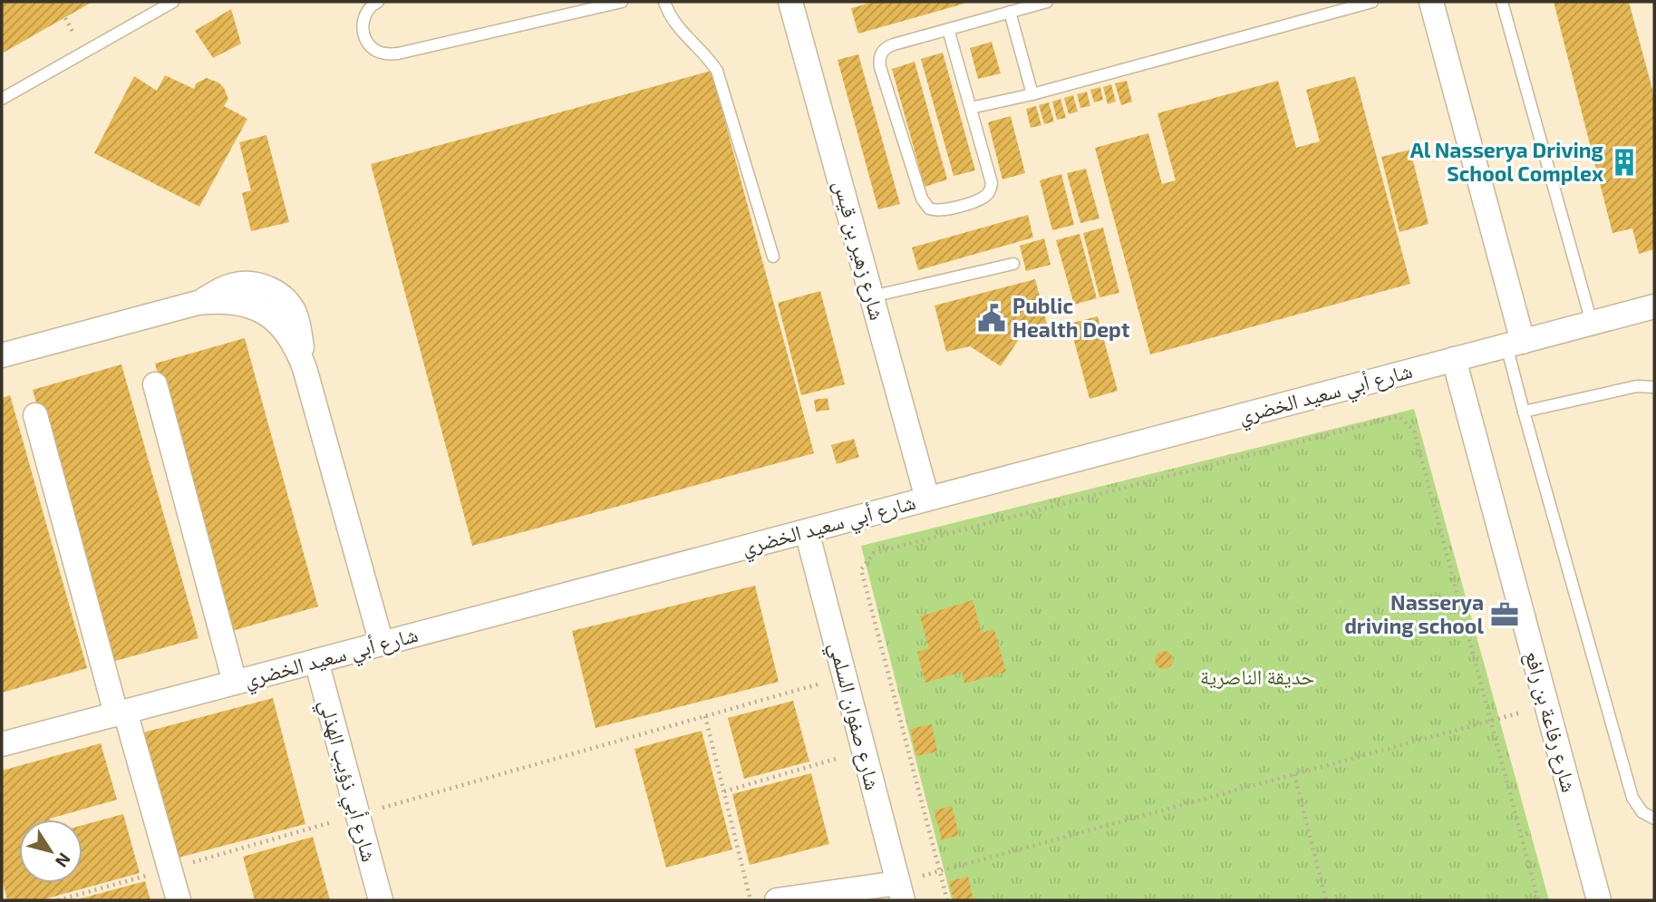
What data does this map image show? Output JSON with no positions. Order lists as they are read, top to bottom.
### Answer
{
  "streets": {
    "street": [
      "شارع زهير بن قيس",
      "شارع أبي سعيد الخضري",
      "شارع صفوان السلمي",
      "شارع رفاعة بن رافع",
      "شارع أبي ذؤيب الهذلي"
    ]
  },
  "crossings": [
    ["شارع زهير بن قيس", "شارع أبي سعيد الخضري"],
    ["شارع أبي سعيد الخضري", "شارع صفوان السلمي"],
    ["شارع أبي سعيد الخضري", "شارع رفاعة بن رافع"],
    ["شارع أبي سعيد الخضري", "شارع أبي ذؤيب الهذلي"]
  ],
  "parks": ["حديقة الناصرية"],
  "places": {
    "building": ["Al Nasserya Driving School Complex"],
    "public building": ["Public Health Dept"],
    "office": ["Nasserya driving school"]
  },
  "north": "bottom right"
}
